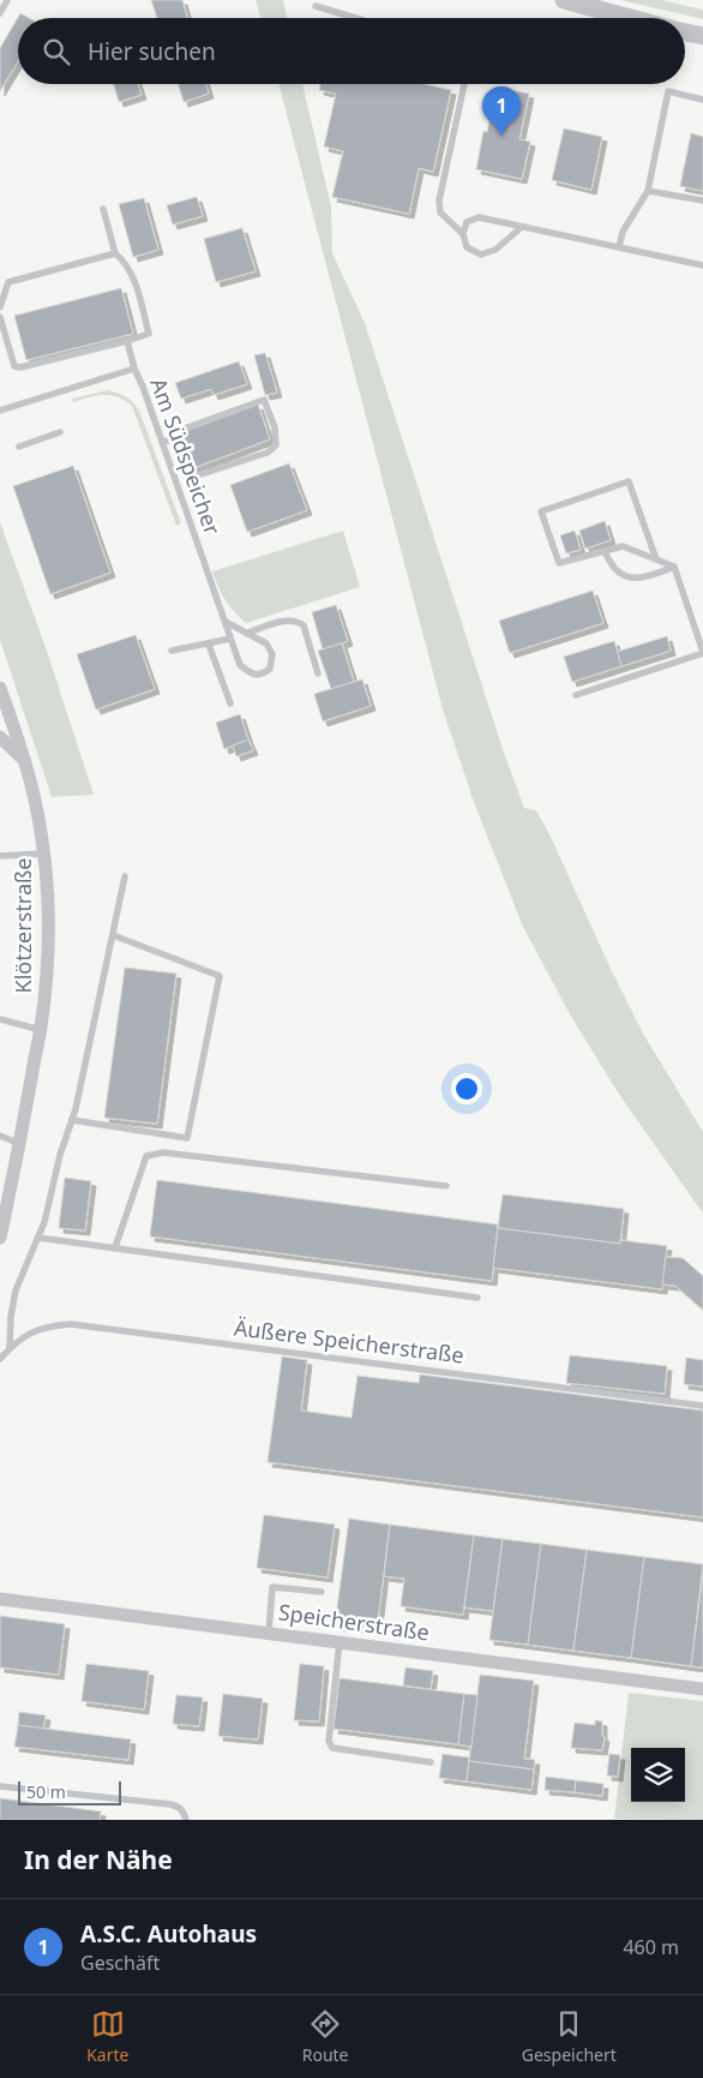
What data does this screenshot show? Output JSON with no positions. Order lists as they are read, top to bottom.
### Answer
{
  "streets": {
    "street": ["Klötzerstraße", "Speicherstraße"],
    "lane": ["Am Südspeicher", "Äußere Speicherstraße"]
  },
  "scale_bar": "50 m",
  "page": {
    "search": "Hier suchen",
    "pins": "1",
    "scale": "50 m",
    "heading": "In der Nähe",
    "list": [
      {
        "mark": "1",
        "name": "A.S.C. Autohaus",
        "note": "Geschäft",
        "value": "460 m"
      }
    ],
    "nav": ["Karte", "Route", "Gespeichert"]
  }
}
